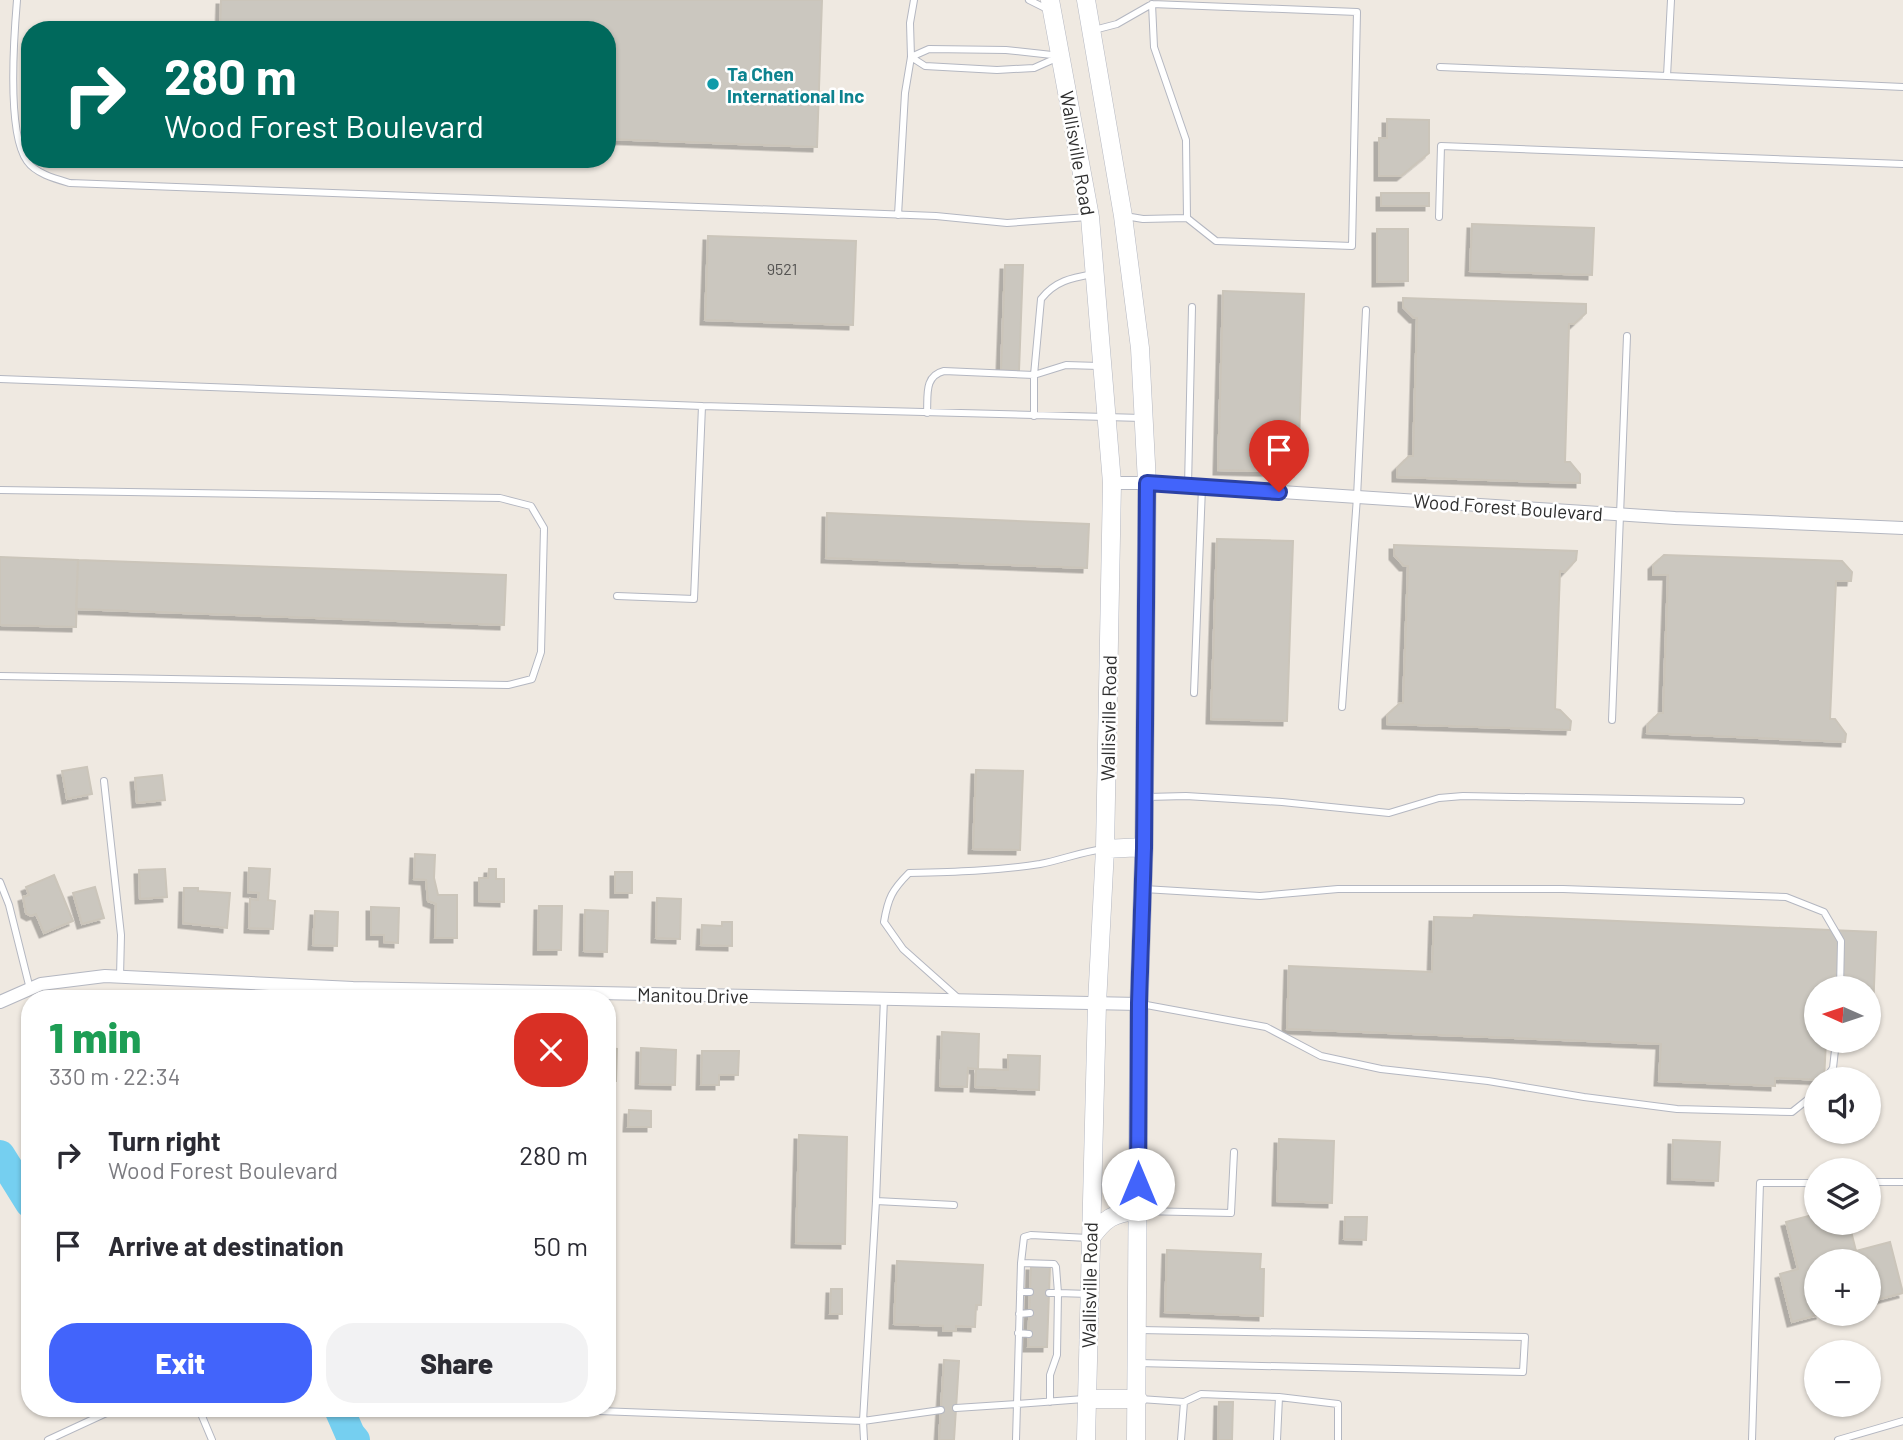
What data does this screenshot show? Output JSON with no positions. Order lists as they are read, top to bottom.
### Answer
{
  "streets": {
    "main road": ["Wallisville Road"],
    "street": ["Wood Forest Boulevard", "Manitou Drive"]
  },
  "crossings": [
    ["Wallisville Road", "Wood Forest Boulevard"],
    ["Wallisville Road", "Manitou Drive"]
  ],
  "places": ["Ta Chen International Inc"],
  "house_numbers": ["9521"],
  "north": "left",
  "page": {
    "turn": ["280 m", "Wood Forest Boulevard"],
    "map_buttons": ["+", "−"],
    "heading": ["1 min", "330 m · 22:34"],
    "list": [
      {
        "name": "Turn right",
        "note": "Wood Forest Boulevard",
        "value": "280 m"
      },
      {
        "name": "Arrive at destination",
        "value": "50 m"
      }
    ],
    "buttons": ["Exit", "Share"]
  }
}
